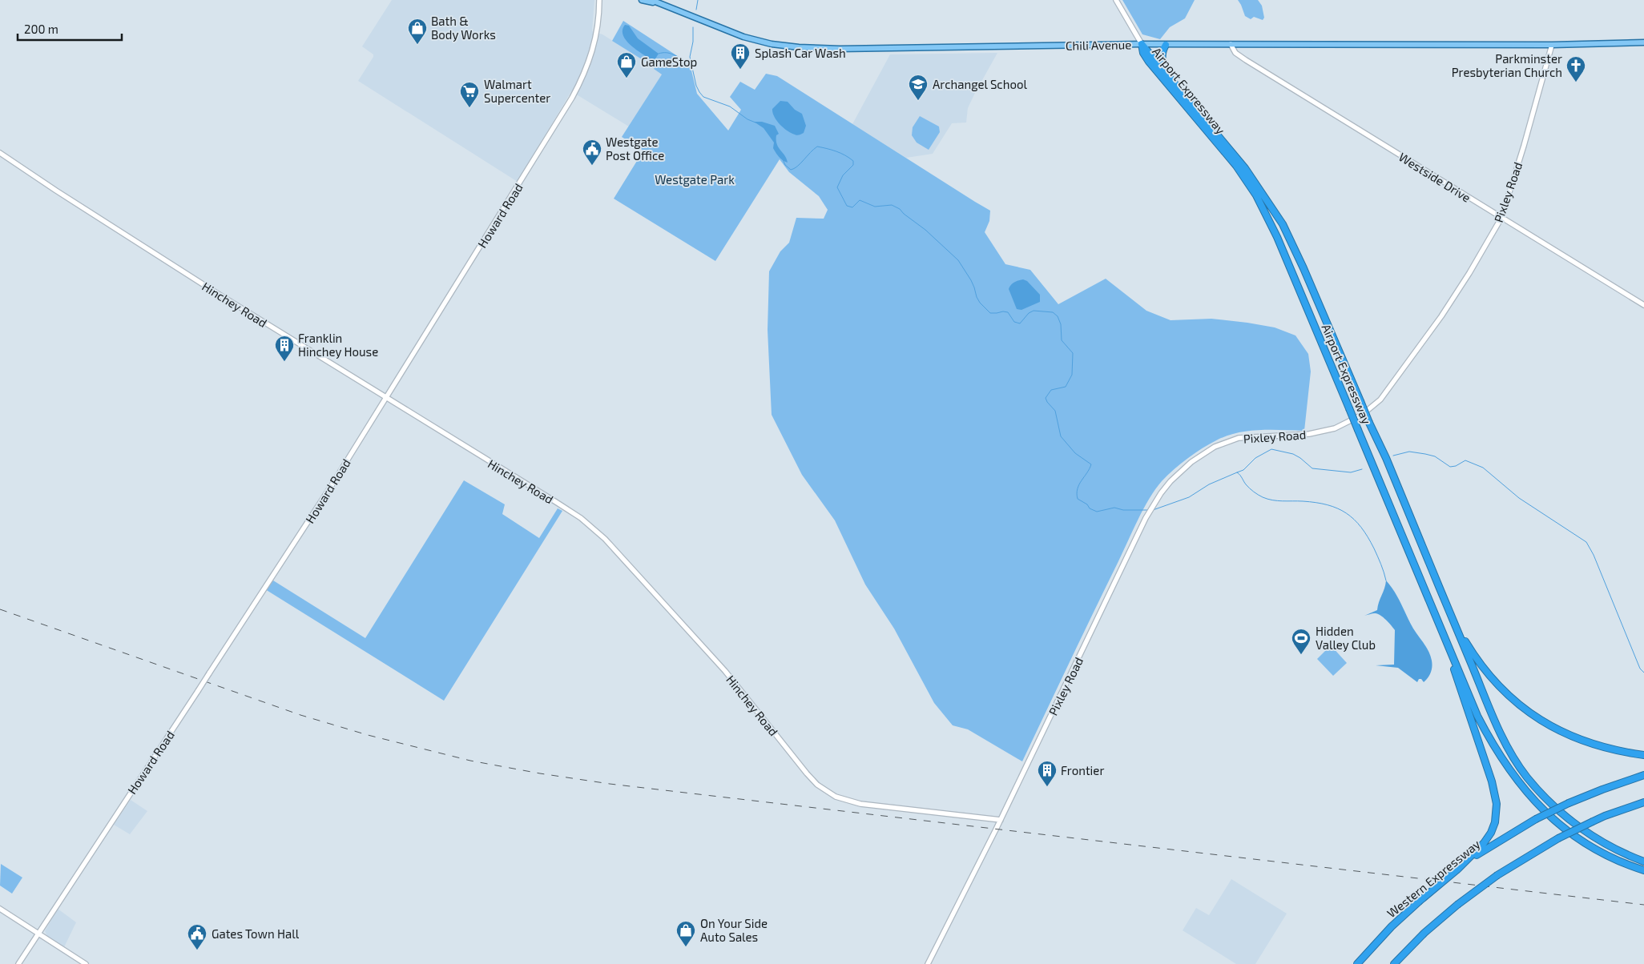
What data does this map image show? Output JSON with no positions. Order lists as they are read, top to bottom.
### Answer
{
  "streets": {
    "highway": ["Airport Expressway", "Western Expressway"],
    "main road": ["Chili Avenue"],
    "street": [
      "Westside Drive",
      "Pixley Road",
      "Howard Road",
      "Hinchey Road"
    ]
  },
  "crossings": [
    ["Chili Avenue", "Airport Expressway"],
    ["Chili Avenue", "Westside Drive"],
    ["Chili Avenue", "Pixley Road"],
    ["Westside Drive", "Pixley Road"],
    ["Pixley Road", "Hinchey Road"],
    ["Howard Road", "Hinchey Road"]
  ],
  "parks": ["Westgate Park"],
  "places": {
    "shop": ["Bath & Body Works", "GameStop", "On Your Side Auto Sales"],
    "building": ["Splash Car Wash", "Franklin Hinchey House", "Frontier"],
    "church": ["Parkminster Presbyterian Church"],
    "school or university": ["Archangel School"],
    "supermarket": ["Walmart Supercenter"],
    "public building": ["Westgate Post Office", "Gates Town Hall"],
    "sports": ["Hidden Valley Club"]
  },
  "scale_bar": "200 m"
}
